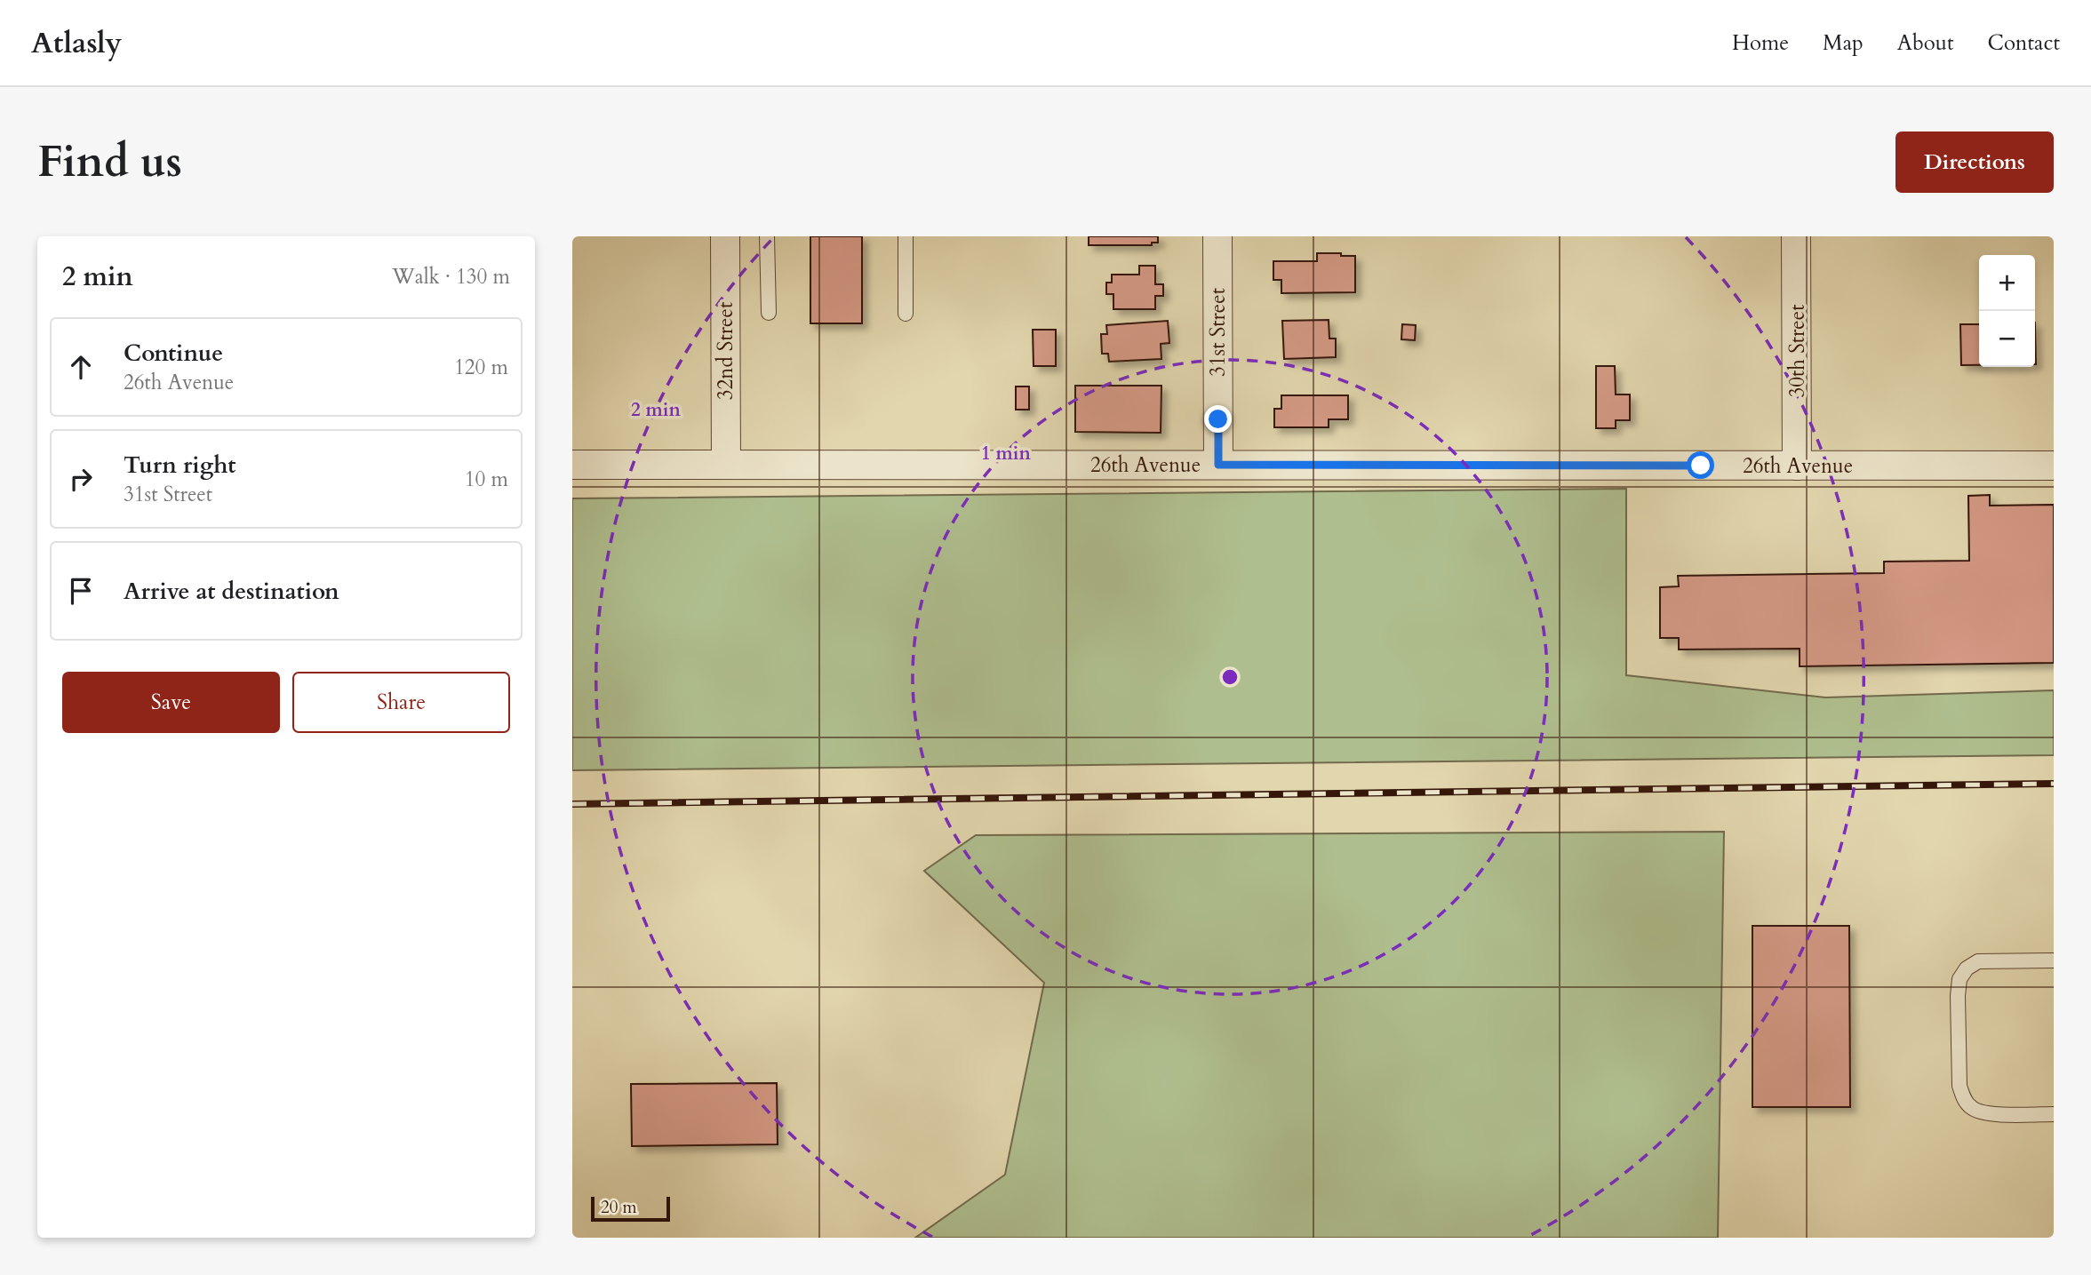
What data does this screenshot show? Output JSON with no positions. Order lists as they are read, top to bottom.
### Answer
{
  "streets": {
    "street": [
      "31st Street",
      "32nd Street",
      "30th Street",
      "26th Avenue"
    ]
  },
  "crossings": [
    ["31st Street", "26th Avenue"],
    ["32nd Street", "26th Avenue"],
    ["30th Street", "26th Avenue"]
  ],
  "scale_bar": "20 m",
  "page": {
    "header": "Atlasly",
    "nav": [
      "Home",
      "Map",
      "About",
      "Contact"
    ],
    "buttons": [
      "Directions",
      ["Save", "Share"]
    ],
    "title": "Find us",
    "heading": ["2 min", "Walk · 130 m"],
    "map_buttons": ["+", "−"],
    "list": [
      ["Continue", "26th Avenue", "120 m"],
      ["Turn right", "31st Street", "10 m"],
      "Arrive at destination"
    ],
    "scale": "20 m"
  },
  "rings": ["2 min", "1 min"]
}
